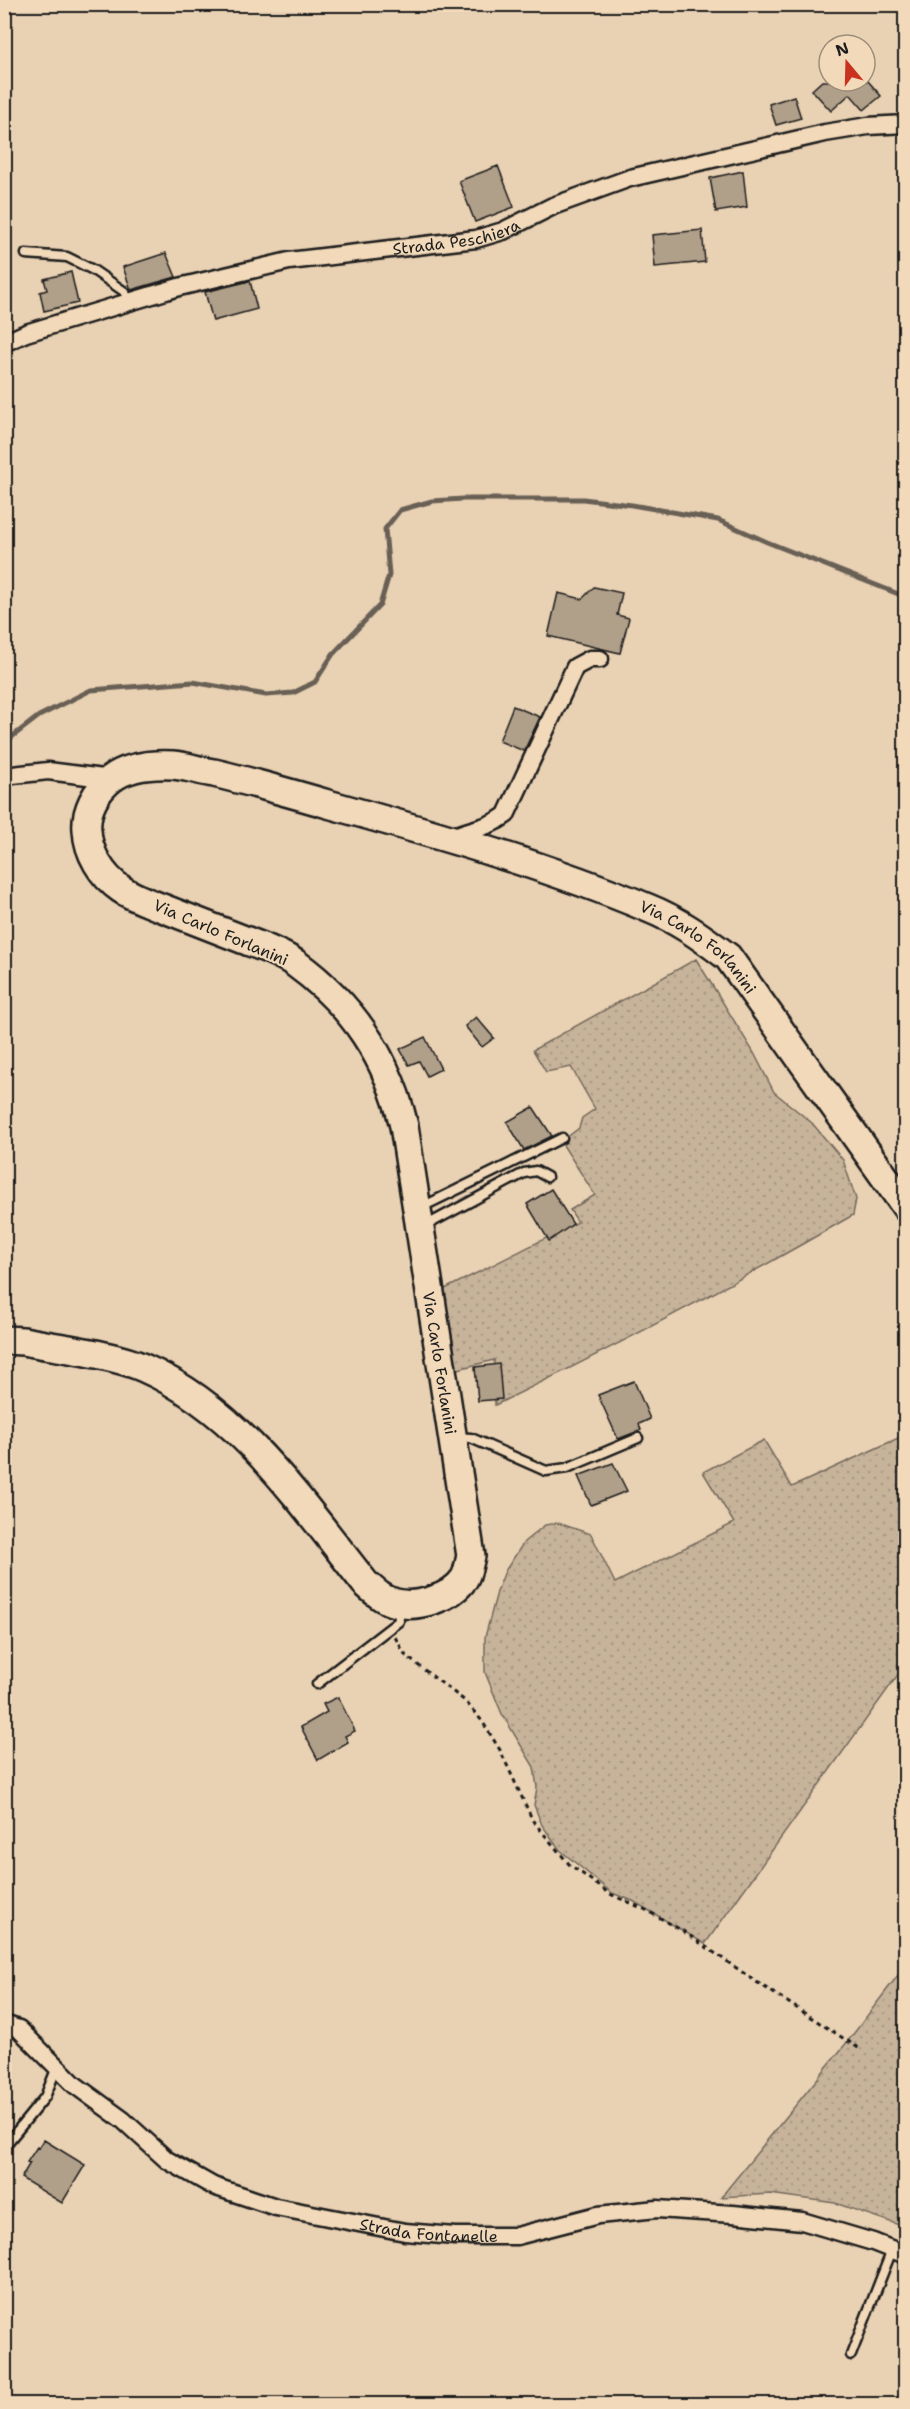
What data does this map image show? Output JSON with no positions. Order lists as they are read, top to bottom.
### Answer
{
  "streets": {
    "main road": ["Via Carlo Forlanini"],
    "street": ["Strada Peschiera", "Strada Fontanelle"]
  },
  "north": "top"
}
